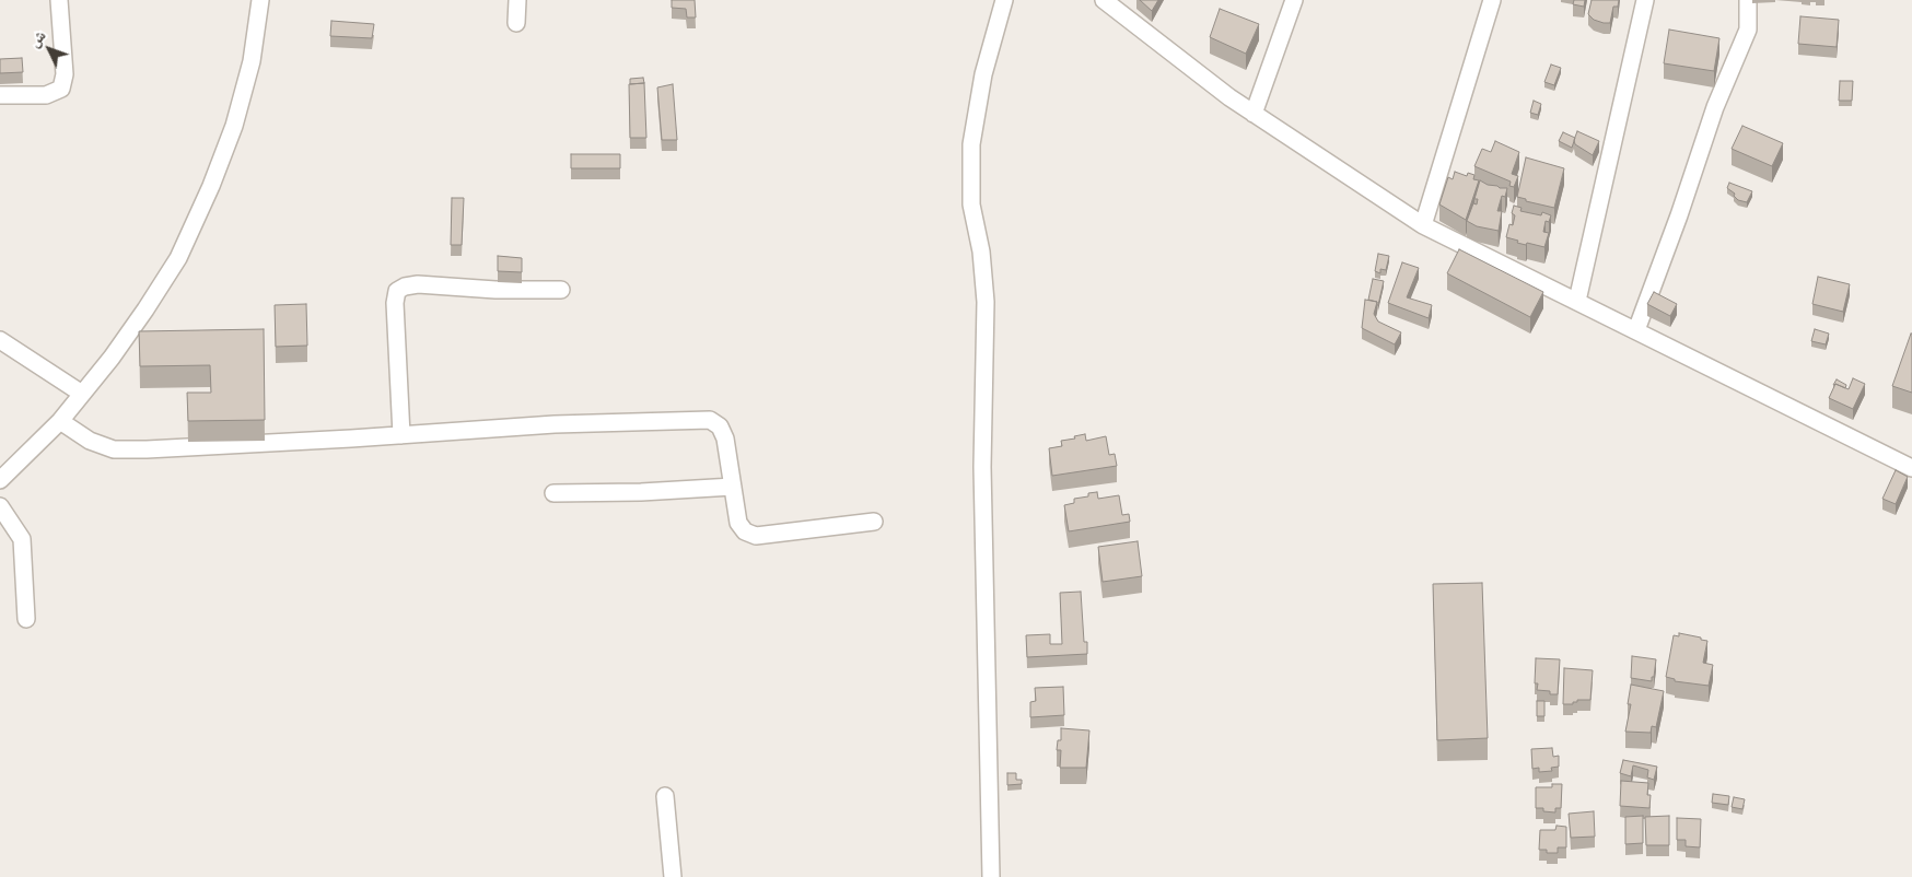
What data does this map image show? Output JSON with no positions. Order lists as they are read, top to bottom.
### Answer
{
  "north": "top left"
}
